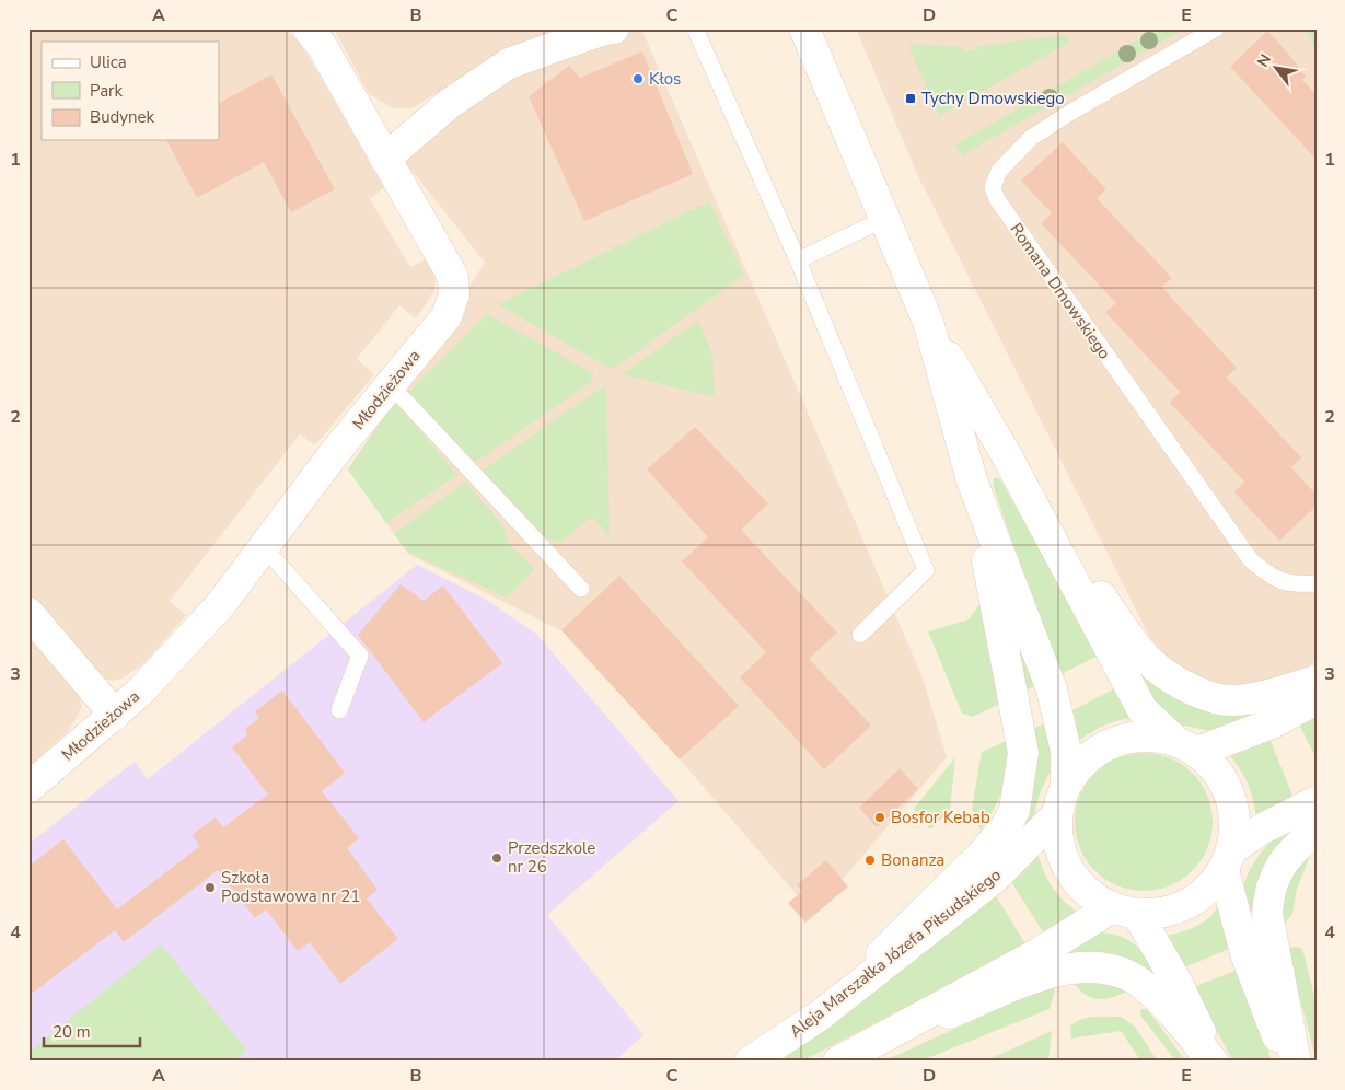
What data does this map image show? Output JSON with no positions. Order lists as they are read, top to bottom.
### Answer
{
  "streets": {
    "street": ["Młodzieżowa", "Aleja Marszałka Józefa Piłsudskiego"],
    "lane": ["Romana Dmowskiego"]
  },
  "places": {
    "other": [
      "Kłos",
      "Bosfor Kebab",
      "Przedszkole nr 26",
      "Bonanza",
      "Szkoła Podstawowa nr 21"
    ],
    "transit": ["Tychy Dmowskiego"]
  },
  "legend": ["Ulica", "Park", "Budynek"],
  "scale_bar": "20 m",
  "north": "top left",
  "grid": {
    "columns": [
      "A",
      "B",
      "C",
      "D",
      "E"
    ],
    "rows": [
      "1",
      "2",
      "3",
      "4"
    ]
  }
}
